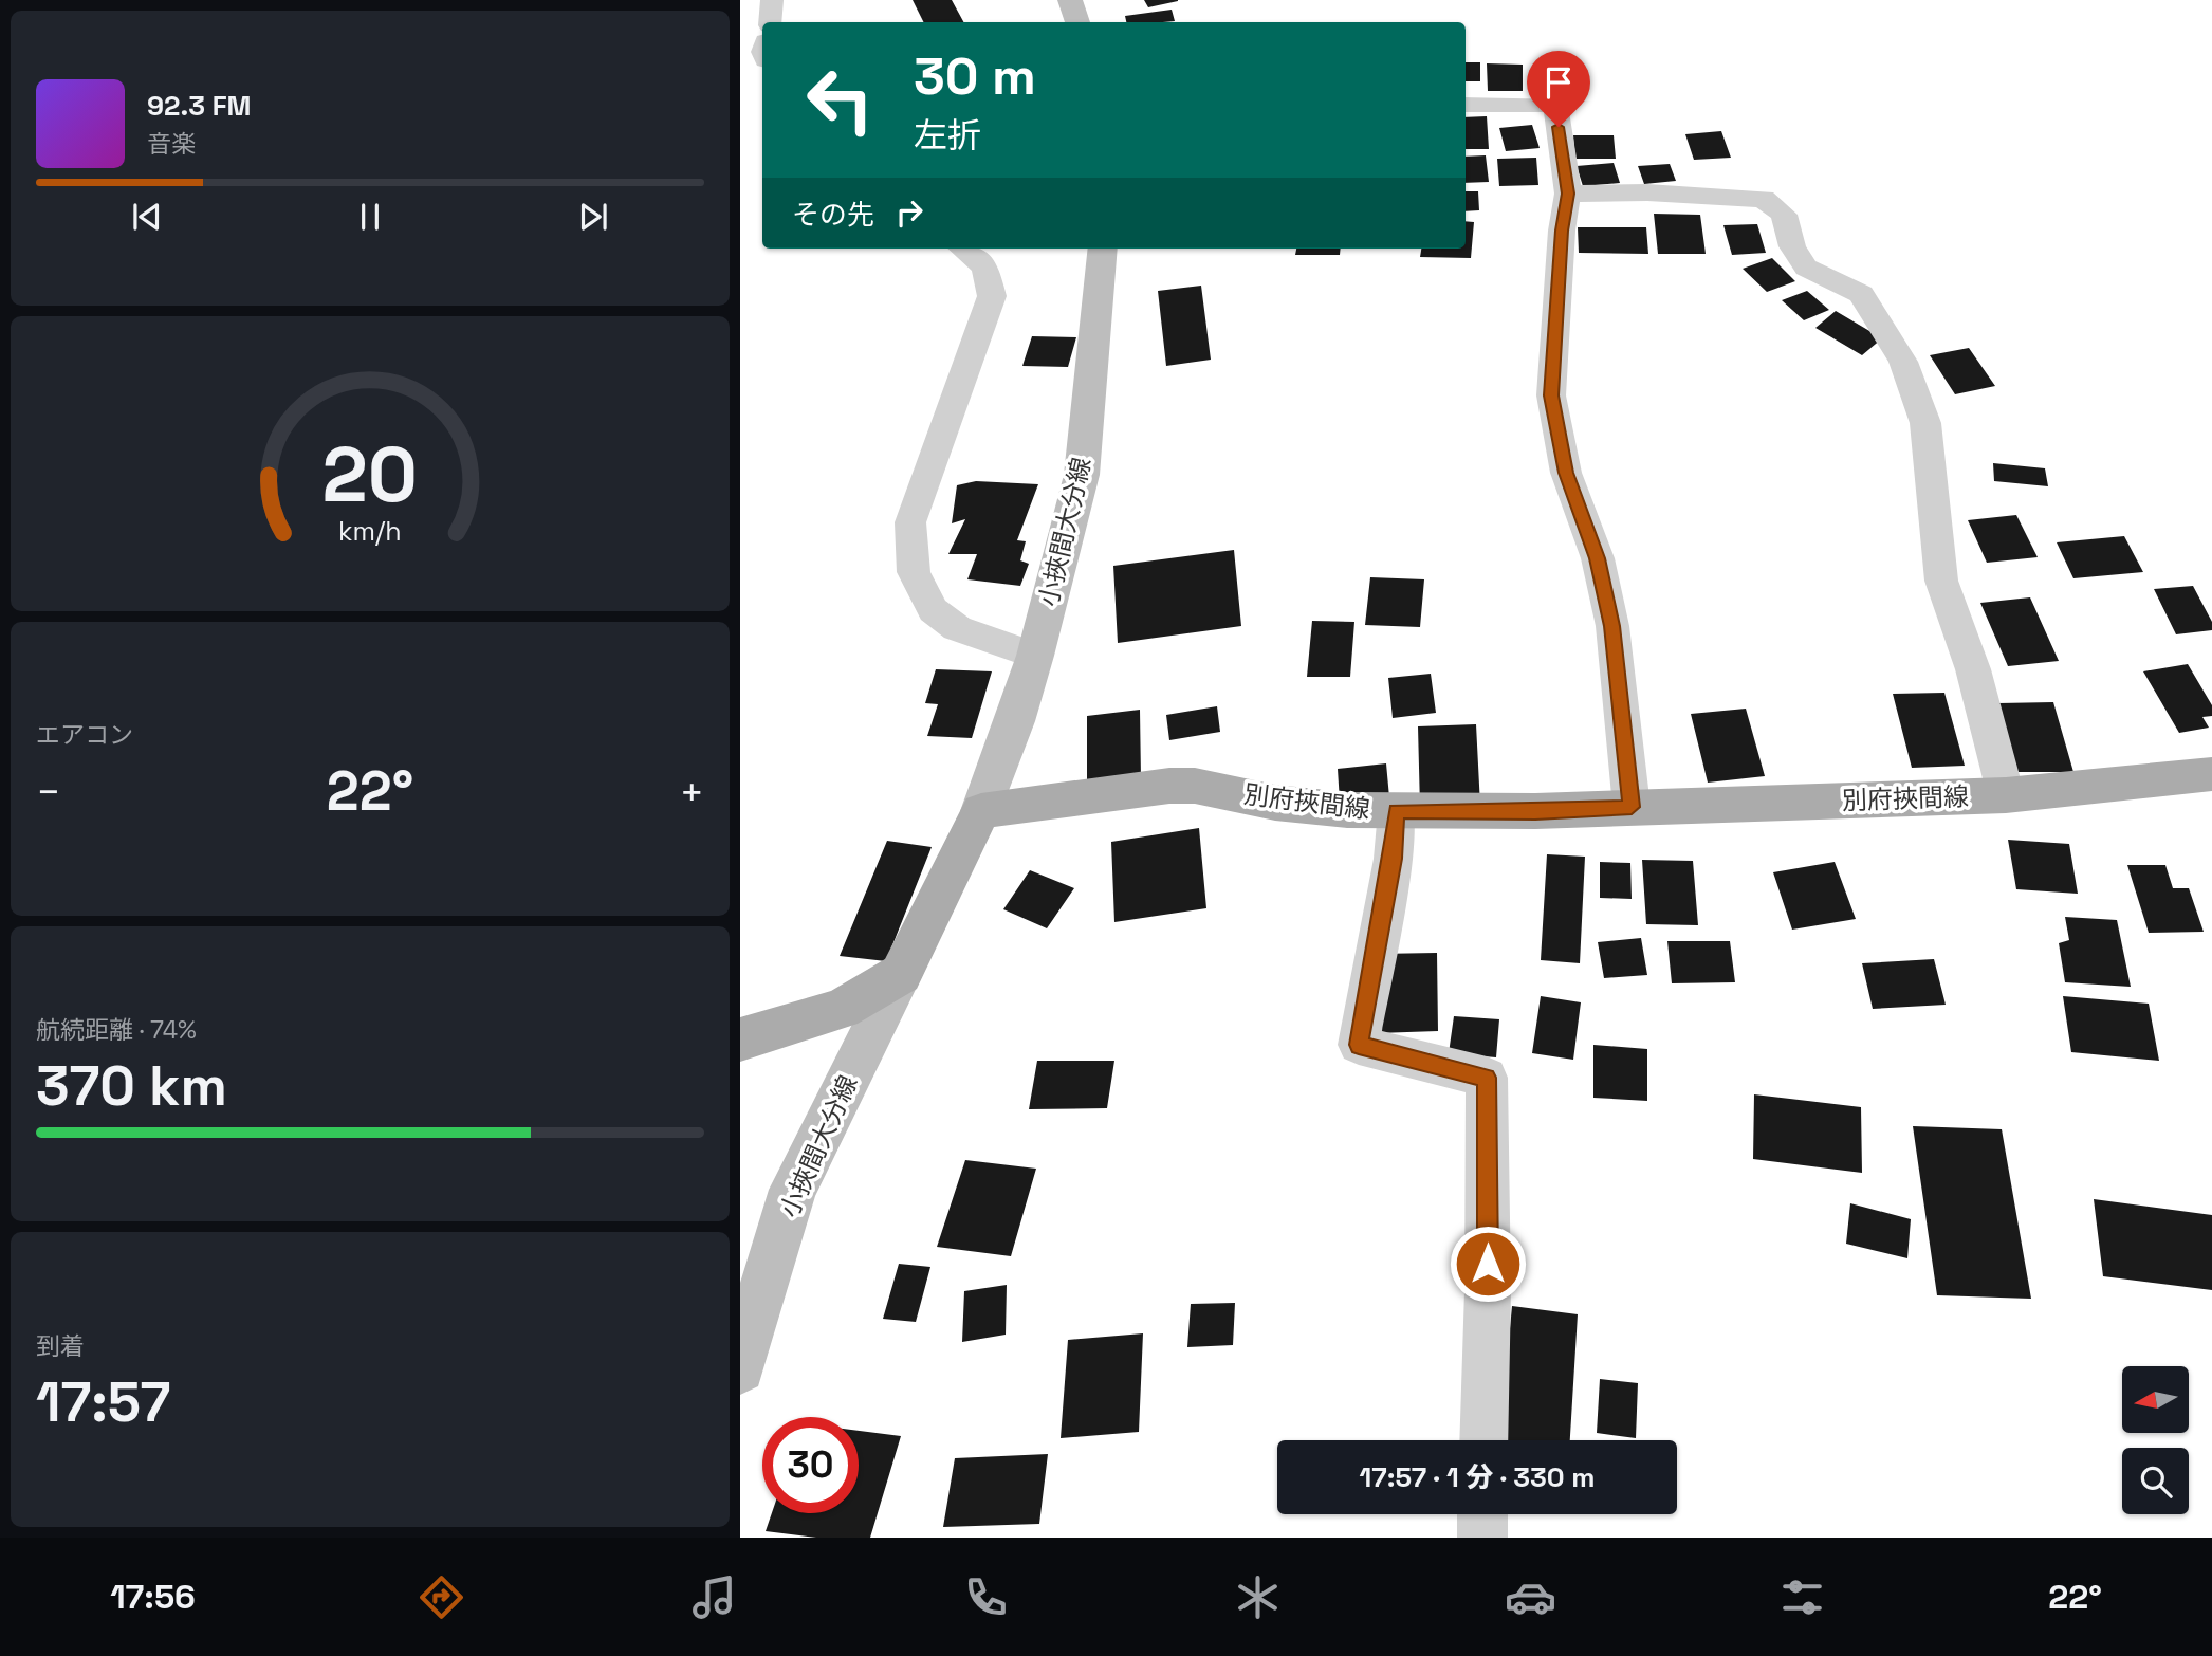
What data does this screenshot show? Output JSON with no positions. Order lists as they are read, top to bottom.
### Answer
{
  "streets": {
    "main road": ["小挾間大分線", "別府挾間線"]
  },
  "crossings": [
    ["小挾間大分線", "別府挾間線"]
  ],
  "north": "left",
  "page": {
    "turn": ["30 m", "左折"],
    "song": ["92.3 FM", "音楽"],
    "then": "その先",
    "tile": [
      "エアコン",
      ["航続距離 · 74%", "370 km"],
      ["到着", "17:57"]
    ],
    "heat": ["−", "22°", "+"],
    "limit": "30",
    "trip": "17:57 · 1 分 · 330 m",
    "tabs": ["17:56", "22°"],
    "gauge": ["20", "km/h"]
  }
}
